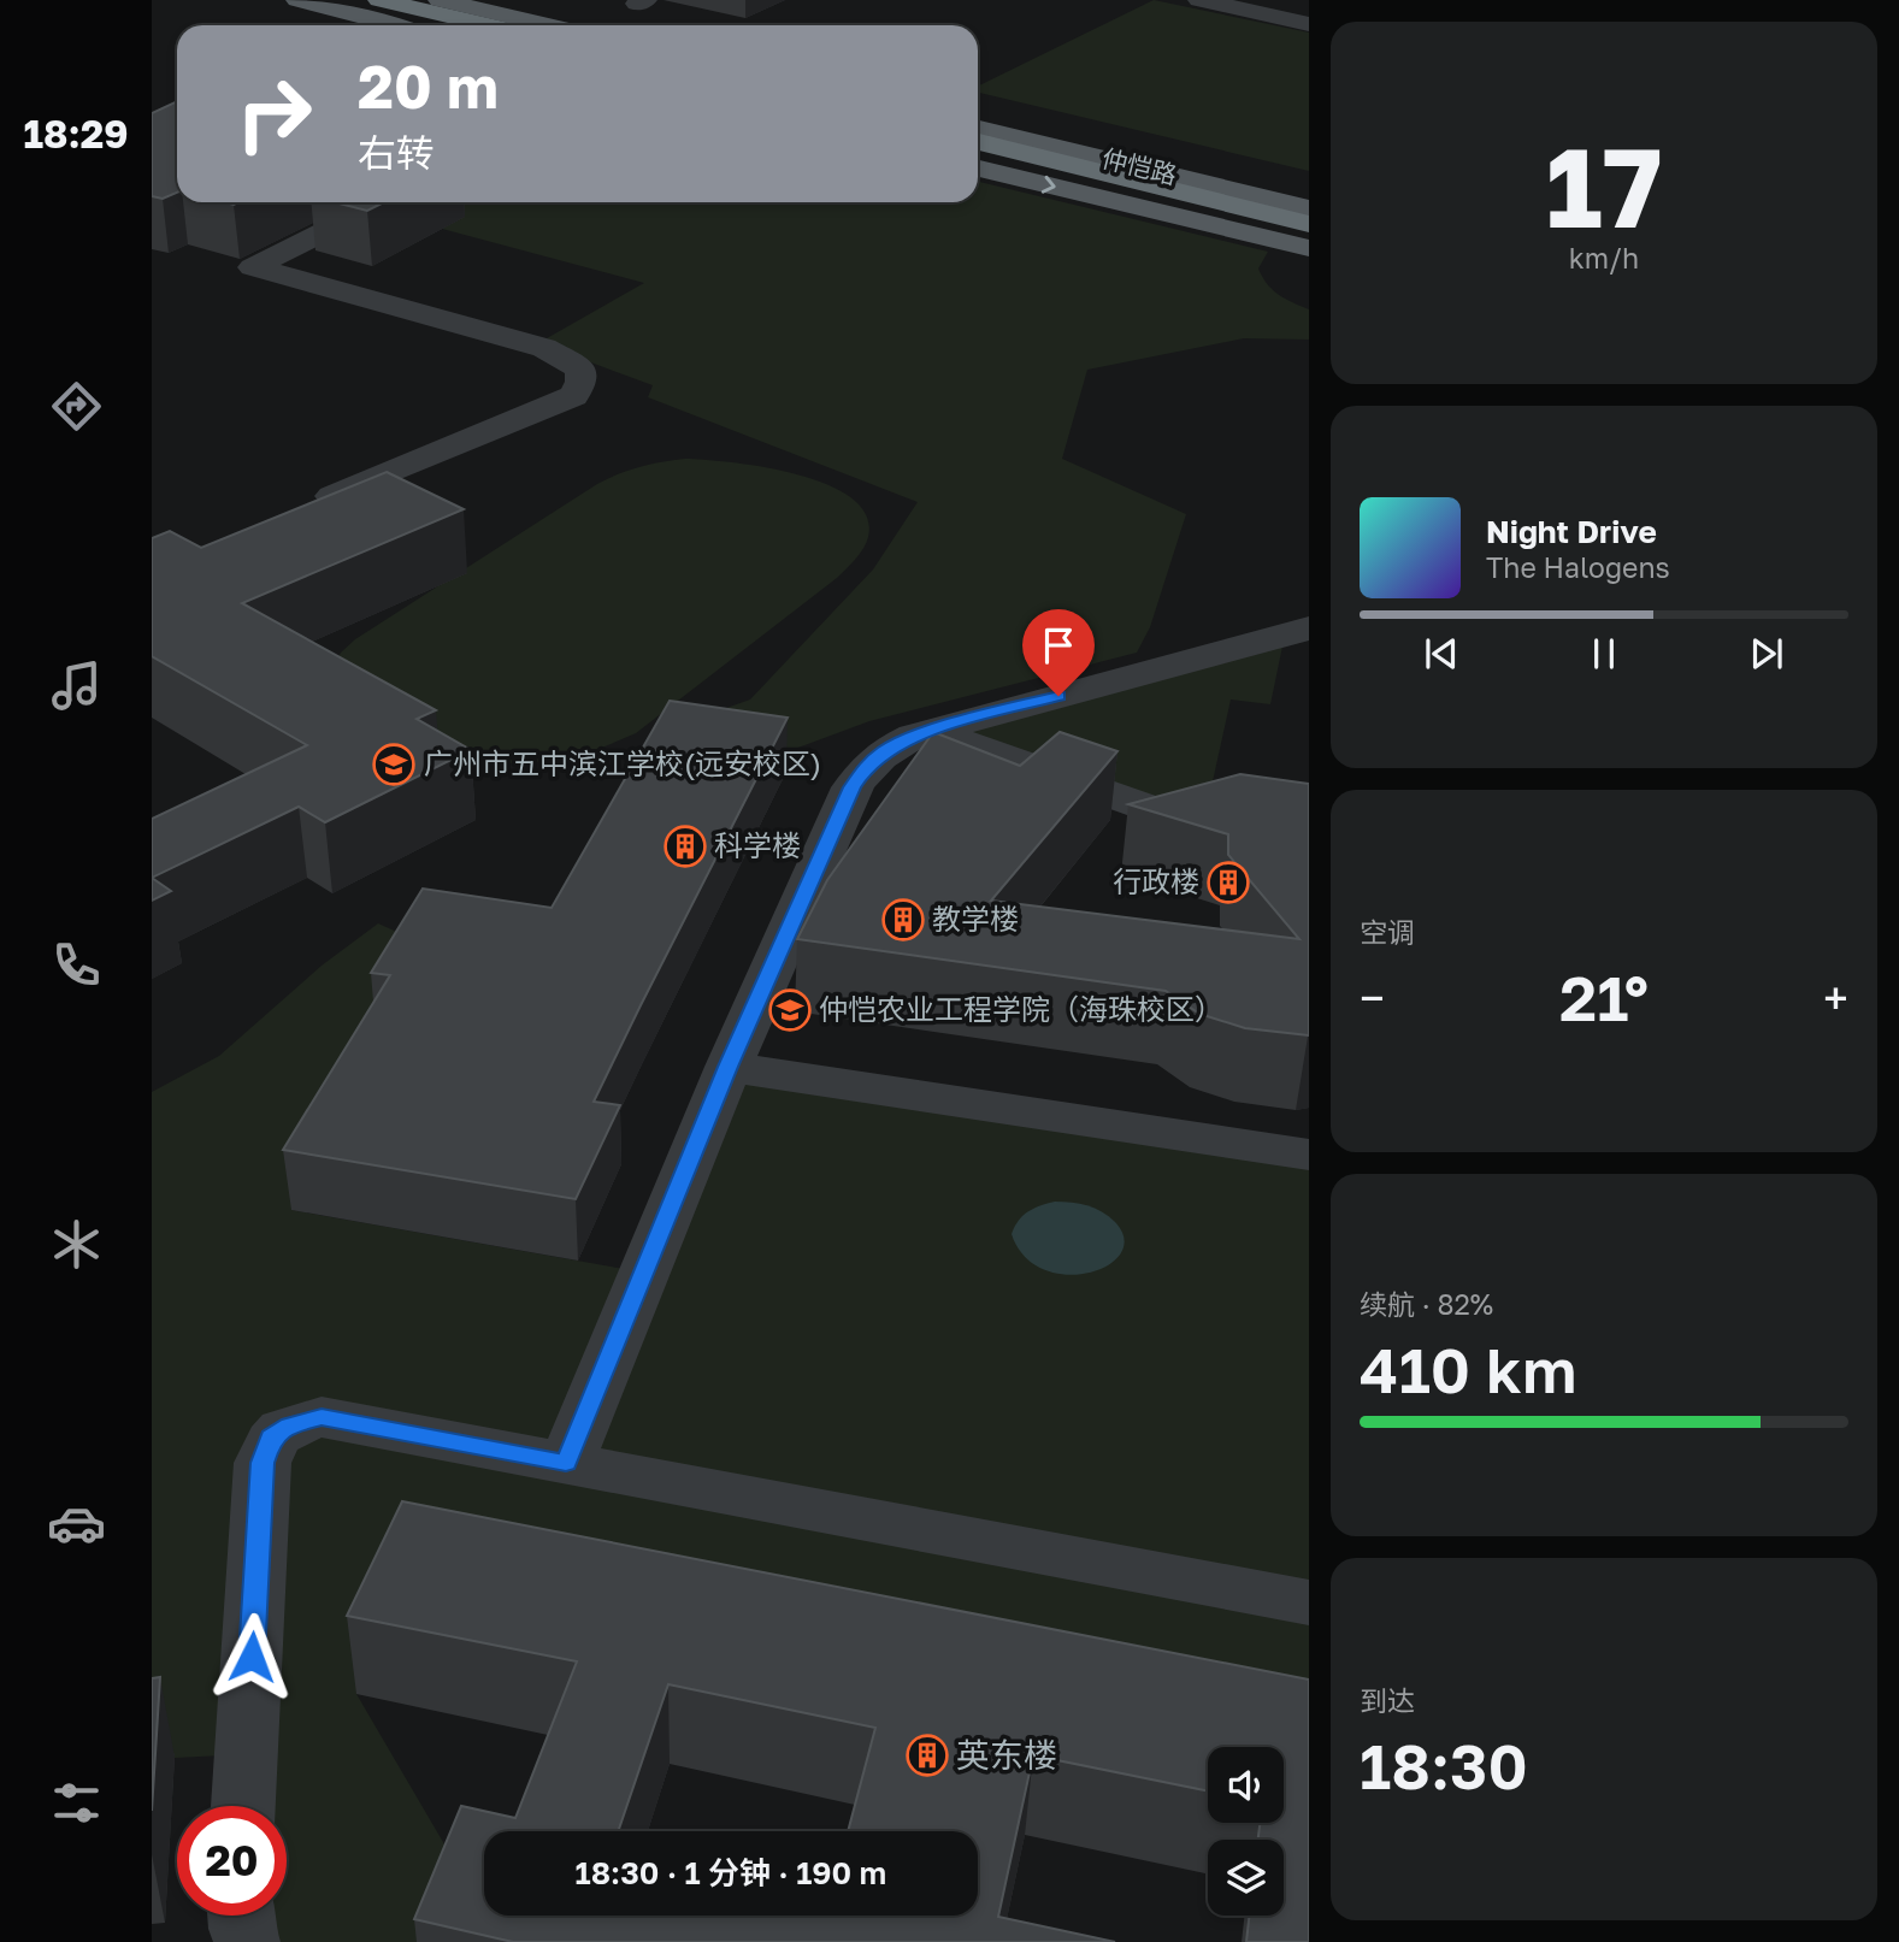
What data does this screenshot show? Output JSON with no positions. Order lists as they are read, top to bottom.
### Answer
{
  "streets": {
    "main road": ["仲恺路"]
  },
  "places": {
    "school or university": ["广州市五中滨江学校(远安校区)", "仲恺农业工程学院（海珠校区）"],
    "building": [
      "科学楼",
      "行政楼",
      "教学楼",
      "英东楼"
    ]
  },
  "page": {
    "tabs": "18:29",
    "tile": [
      ["17", "km/h"],
      "空调",
      ["续航 · 82%", "410 km"],
      ["到达", "18:30"]
    ],
    "turn": ["20 m", "右转"],
    "song": ["Night Drive", "The Halogens"],
    "heat": ["−", "21°", "+"],
    "limit": "20",
    "trip": "18:30 · 1 分钟 · 190 m"
  }
}
